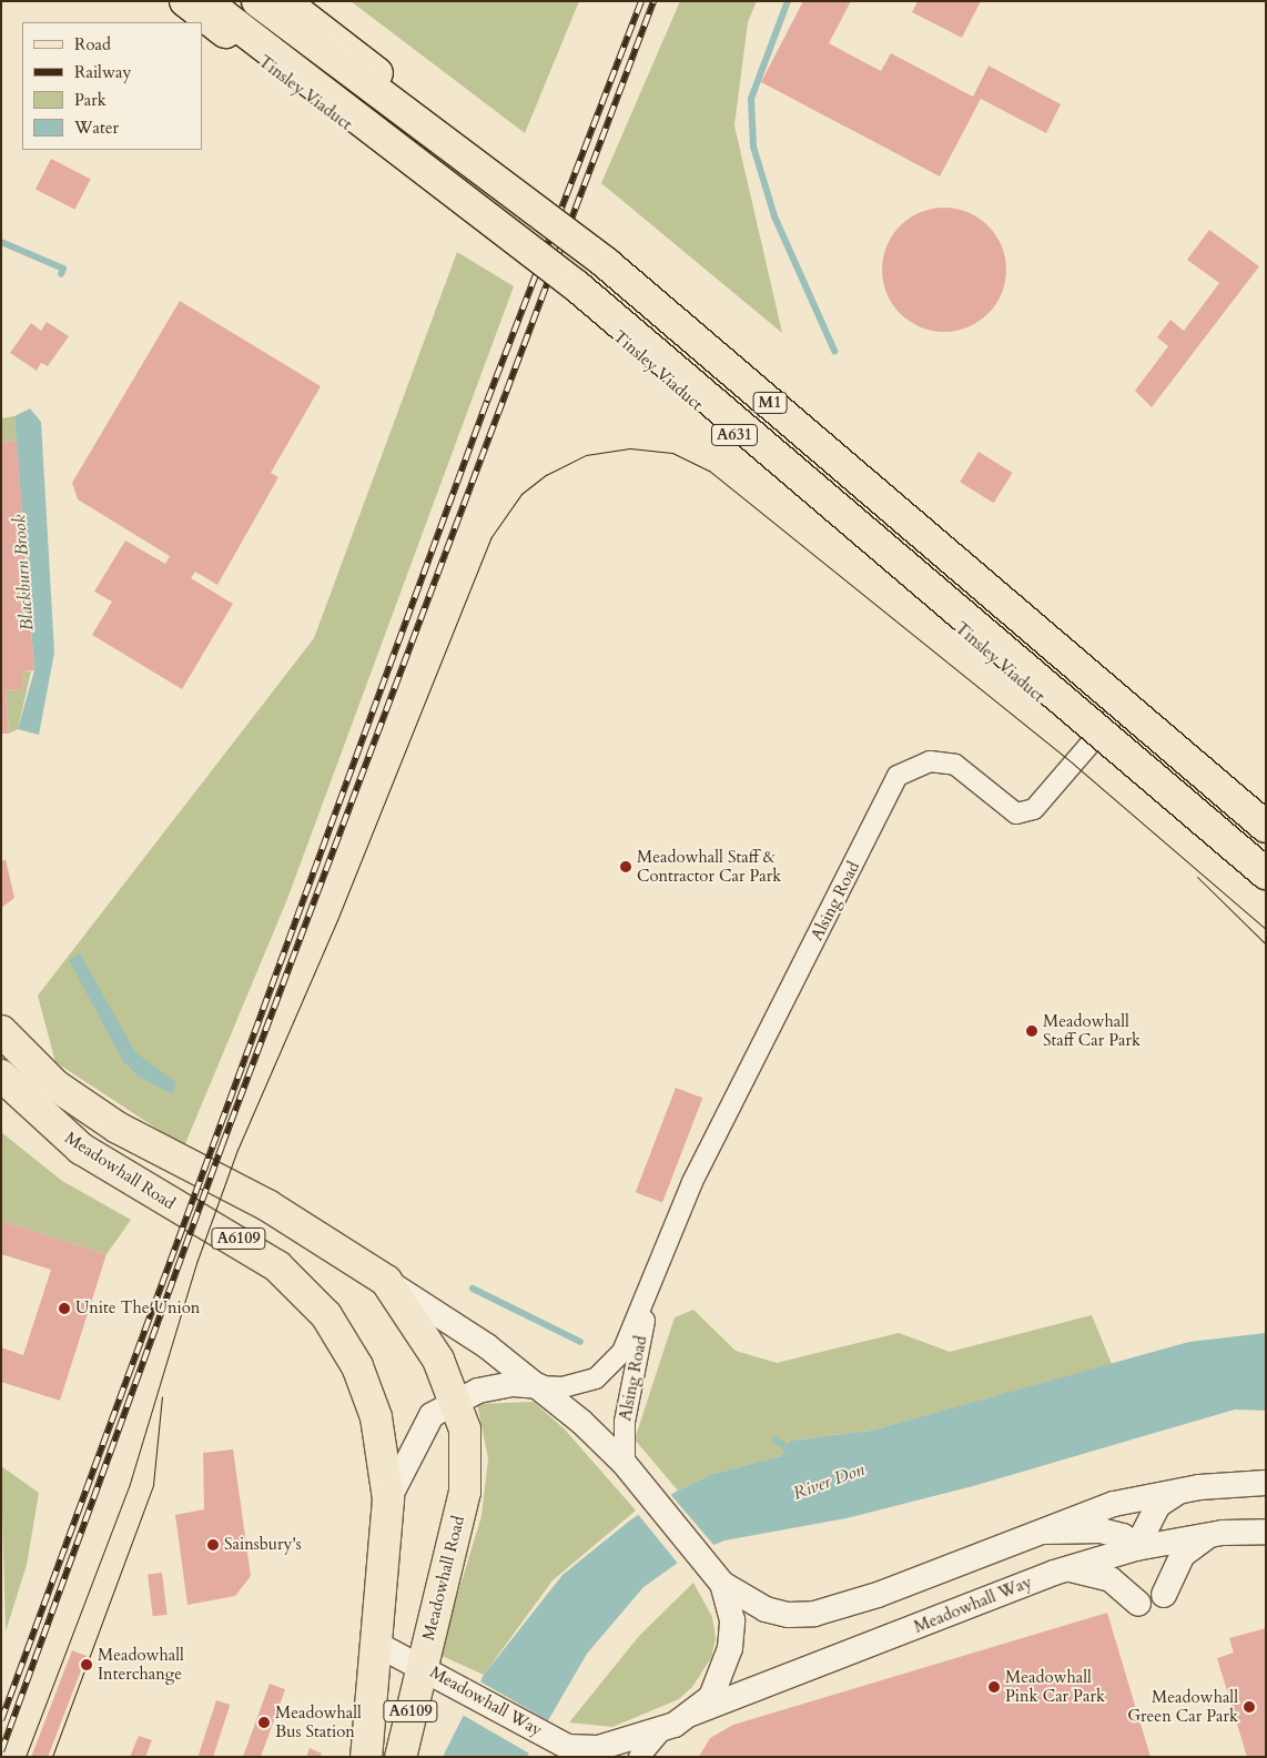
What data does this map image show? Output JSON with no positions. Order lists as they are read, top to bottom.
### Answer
{
  "streets": {
    "main road": [
      "Tinsley Viaduct",
      "M1",
      "A631",
      "Meadowhall Road",
      "A6109"
    ],
    "street": ["Alsing Road", "Meadowhall Way"]
  },
  "crossings": [
    ["Alsing Road", "Meadowhall Road"],
    ["Alsing Road", "Meadowhall Way"],
    ["Meadowhall Road", "Meadowhall Way"]
  ],
  "water": ["Blackburn Brook", "River Don"],
  "places": [
    "Meadowhall Staff & Contractor Car Park",
    "Meadowhall Staff Car Park",
    "Unite The Union",
    "Sainsbury's",
    "Meadowhall Interchange",
    "Meadowhall Pink Car Park",
    "Meadowhall Green Car Park",
    "Meadowhall Bus Station"
  ],
  "legend": [
    "Road",
    "Railway",
    "Park",
    "Water"
  ]
}
